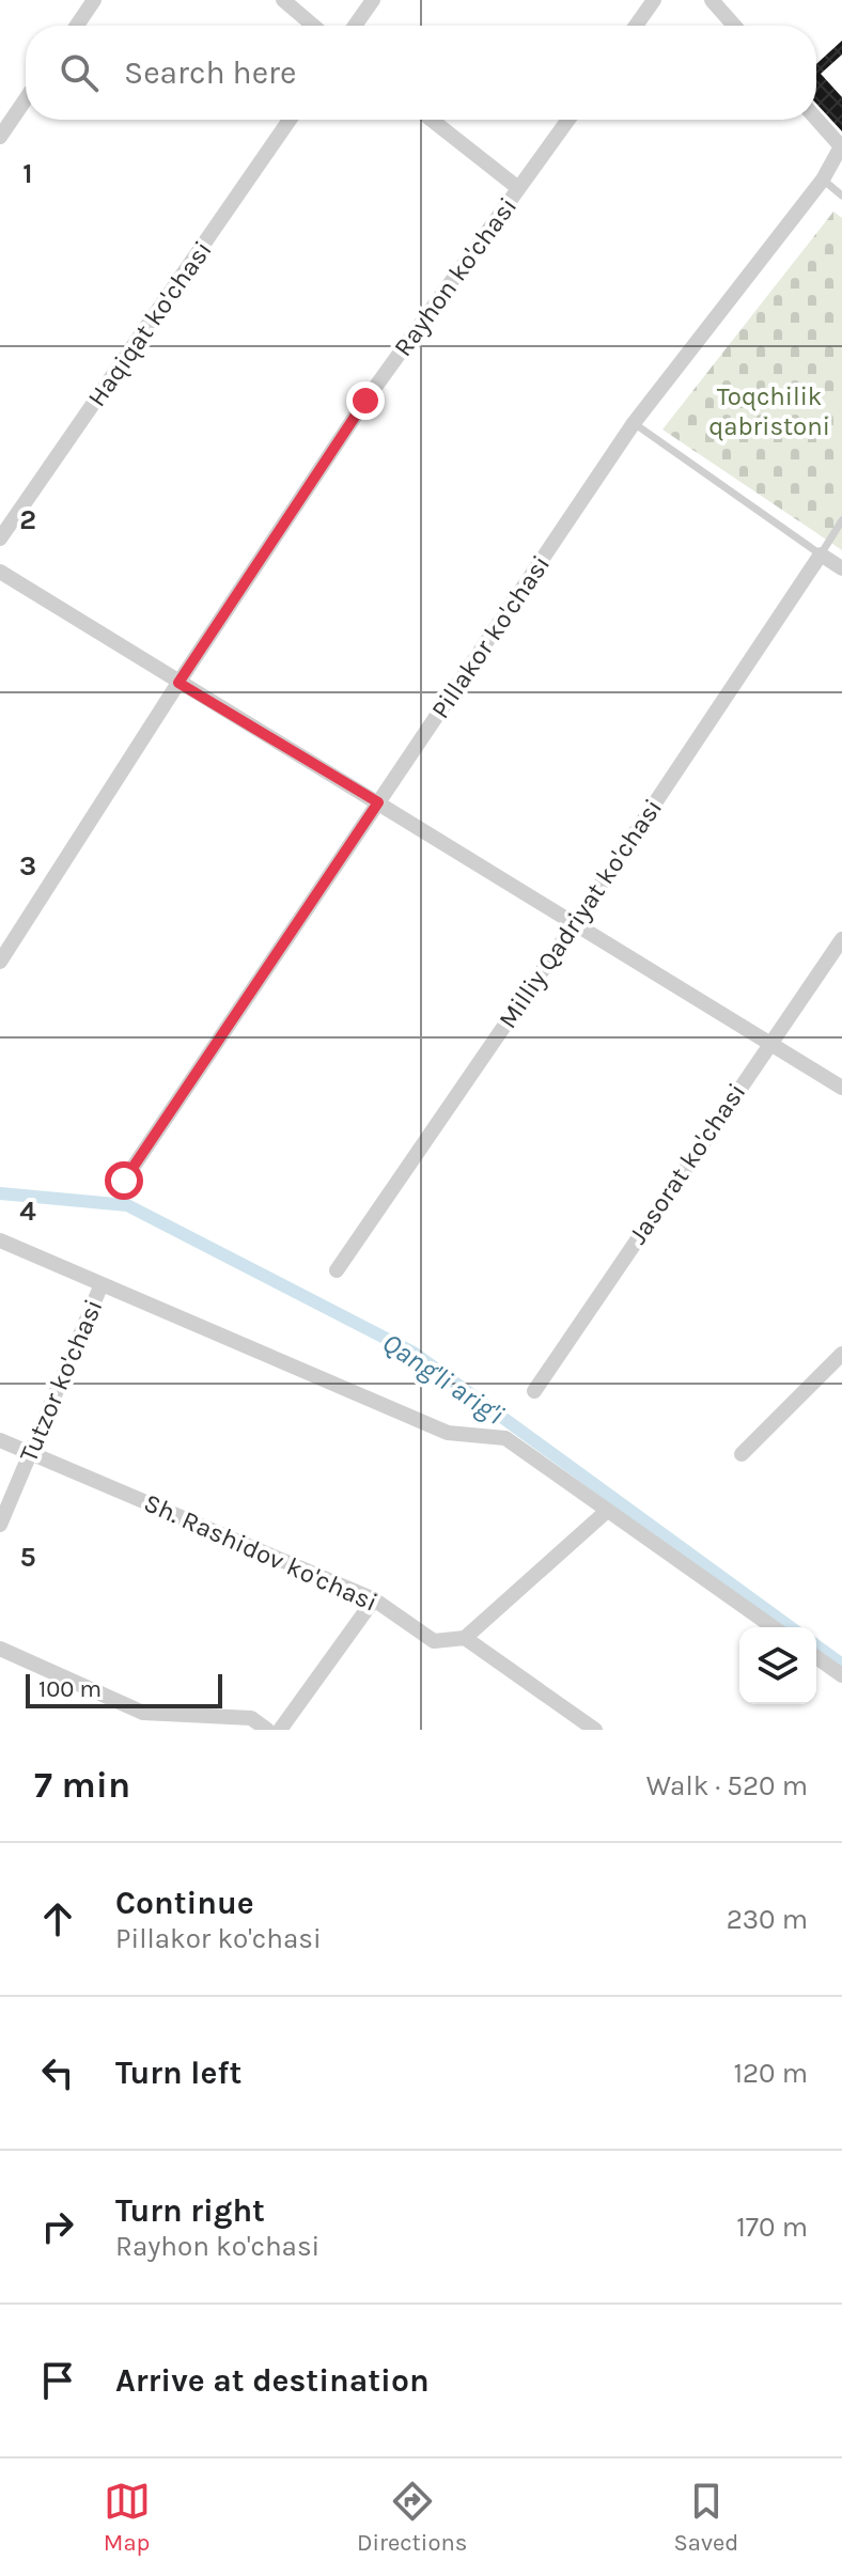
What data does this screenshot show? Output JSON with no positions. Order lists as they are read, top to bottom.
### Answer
{
  "streets": {
    "street": [
      "Rayhon ko'chasi",
      "Haqiqat ko'chasi",
      "Pillakor ko'chasi",
      "Milliy Qadriyat ko'chasi",
      "Jasorat ko'chasi",
      "Tutzor ko'chasi",
      "Sh. Rashidov ko'chasi"
    ]
  },
  "crossings": [
    ["Tutzor ko'chasi", "Sh. Rashidov ko'chasi"]
  ],
  "water": ["Qang'li arig'i"],
  "parks": ["Toqchilik qabristoni"],
  "scale_bar": "100 m",
  "page": {
    "search": "Search here",
    "scale": "100 m",
    "heading": ["7 min", "Walk · 520 m"],
    "list": [
      ["Continue", "Pillakor ko'chasi", "230 m"],
      ["Turn left", "120 m"],
      ["Turn right", "Rayhon ko'chasi", "170 m"],
      "Arrive at destination"
    ],
    "nav": ["Map", "Directions", "Saved"]
  },
  "grid": {
    "rows": [
      "1",
      "2",
      "3",
      "4",
      "5"
    ]
  }
}
